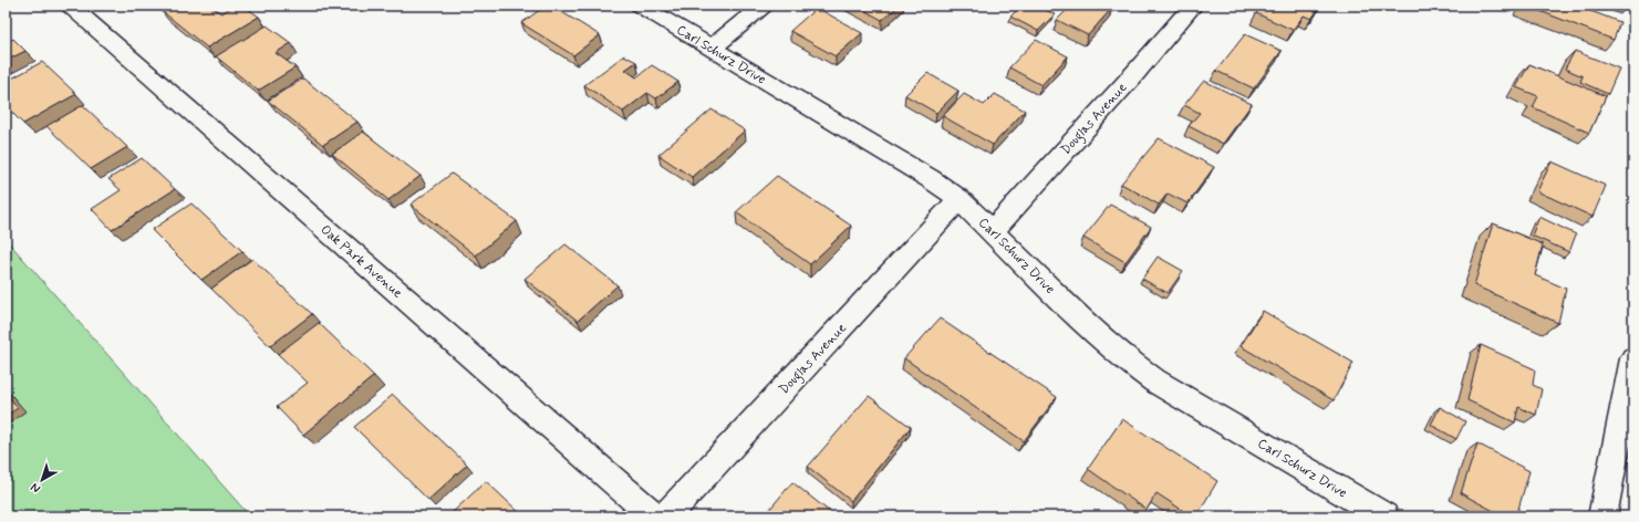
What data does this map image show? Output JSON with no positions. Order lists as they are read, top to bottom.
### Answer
{
  "streets": {
    "street": ["Carl Schurz Drive", "Douglas Avenue", "Oak Park Avenue"]
  },
  "crossings": [
    ["Carl Schurz Drive", "Douglas Avenue"]
  ],
  "north": "bottom left"
}
